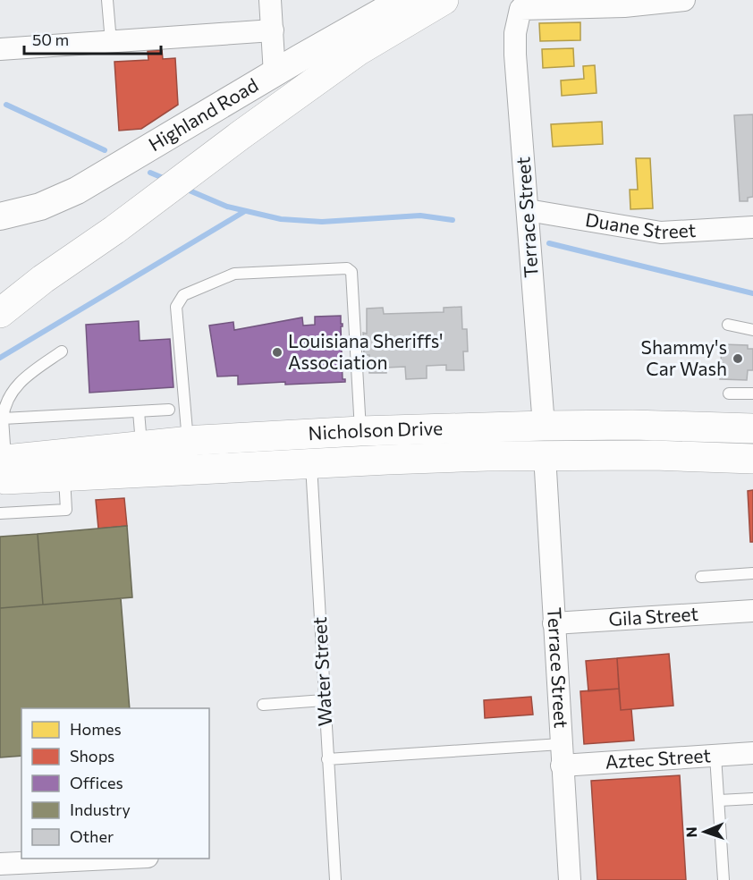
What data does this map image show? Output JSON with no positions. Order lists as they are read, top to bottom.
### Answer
{
  "streets": {
    "main road": ["Nicholson Drive"],
    "street": [
      "Highland Road",
      "Terrace Street",
      "Duane Street",
      "Gila Street",
      "Aztec Street"
    ],
    "lane": ["Water Street"]
  },
  "crossings": [
    ["Terrace Street", "Duane Street"],
    ["Terrace Street", "Nicholson Drive"],
    ["Terrace Street", "Gila Street"],
    ["Terrace Street", "Aztec Street"],
    ["Nicholson Drive", "Water Street"]
  ],
  "places": ["Louisiana Sheriffs' Association", "Shammy's Car Wash"],
  "legend": [
    "Homes",
    "Shops",
    "Offices",
    "Industry",
    "Other"
  ],
  "scale_bar": "50 m",
  "north": "left"
}
